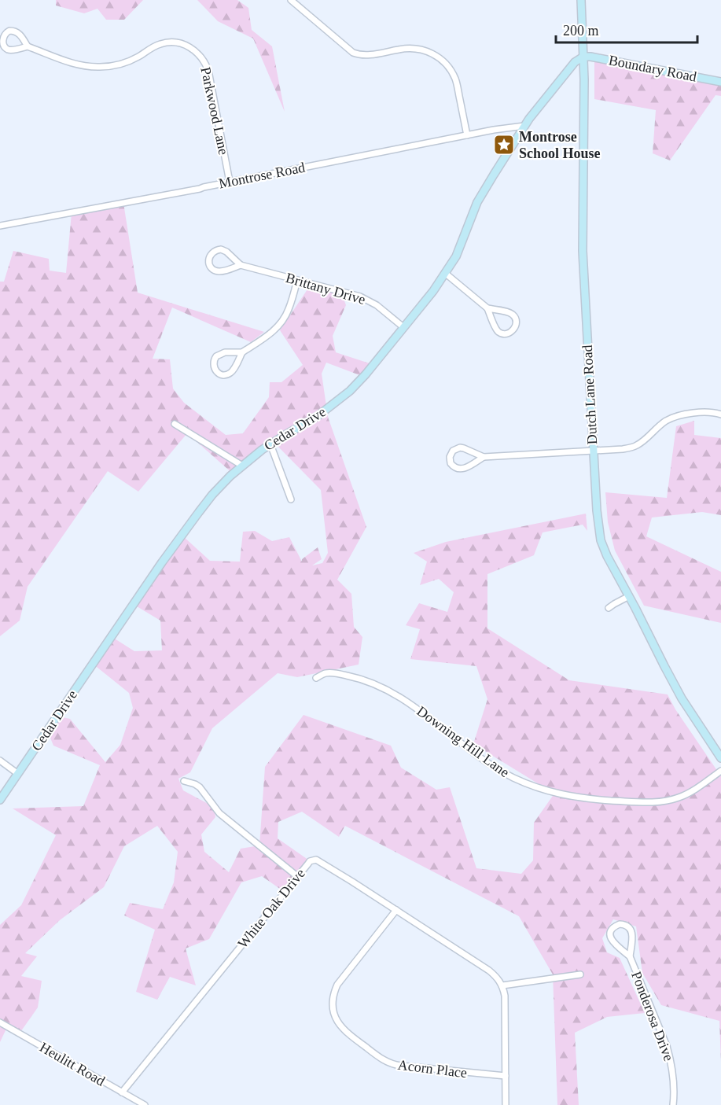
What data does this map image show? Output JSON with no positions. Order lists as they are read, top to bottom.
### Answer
{
  "streets": {
    "street": [
      "Boundary Road",
      "Parkwood Lane",
      "Montrose Road",
      "Brittany Drive",
      "Dutch Lane Road",
      "Cedar Drive",
      "Downing Hill Lane",
      "White Oak Drive",
      "Ponderosa Drive",
      "Heulitt Road",
      "Acorn Place"
    ]
  },
  "crossings": [
    ["Boundary Road", "Dutch Lane Road"],
    ["Boundary Road", "Cedar Drive"],
    ["Parkwood Lane", "Montrose Road"],
    ["Montrose Road", "Cedar Drive"],
    ["Brittany Drive", "Cedar Drive"],
    ["Dutch Lane Road", "Cedar Drive"],
    ["White Oak Drive", "Heulitt Road"],
    ["White Oak Drive", "Acorn Place"]
  ],
  "places": {
    "place": ["Montrose School House"]
  },
  "scale_bar": "200 m"
}
